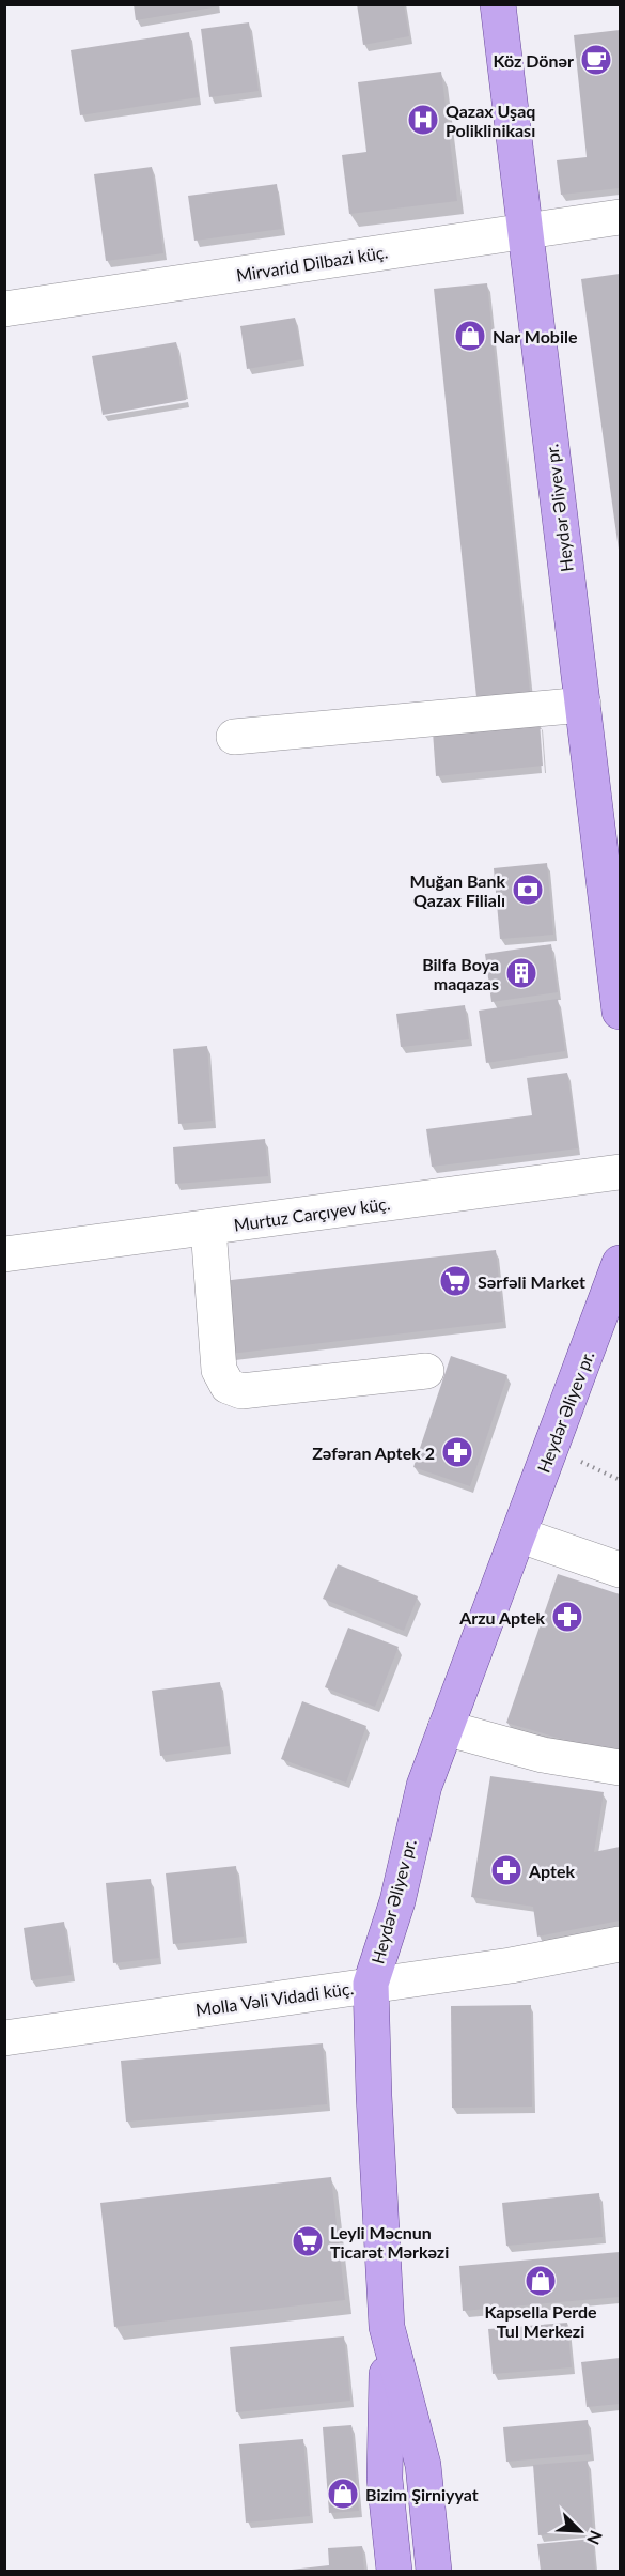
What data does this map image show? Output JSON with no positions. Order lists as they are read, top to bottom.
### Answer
{
  "streets": {
    "main road": ["Heydər Əliyev pr."],
    "street": ["Mirvarid Dilbazi küç.", "Murtuz Carçıyev küç.", "Molla Vəli Vidadi küç."]
  },
  "crossings": [
    ["Mirvarid Dilbazi küç.", "Heydər Əliyev pr."],
    ["Heydər Əliyev pr.", "Molla Vəli Vidadi küç."]
  ],
  "places": {
    "cafe": ["Köz Dönər"],
    "hospital": ["Qazax Uşaq Poliklinikası"],
    "shop": ["Nar Mobile", "Kapsella Perde Tul Merkezi", "Bizim Şirniyyat"],
    "bank": ["Muğan Bank Qazax Filialı"],
    "building": ["Bilfa Boya maqazas"],
    "supermarket": ["Sərfəli Market", "Leyli Məcnun Ticarət Mərkəzi"],
    "pharmacy": ["Zəfəran Aptek 2", "Arzu Aptek", "Aptek"]
  },
  "north": "bottom right"
}
